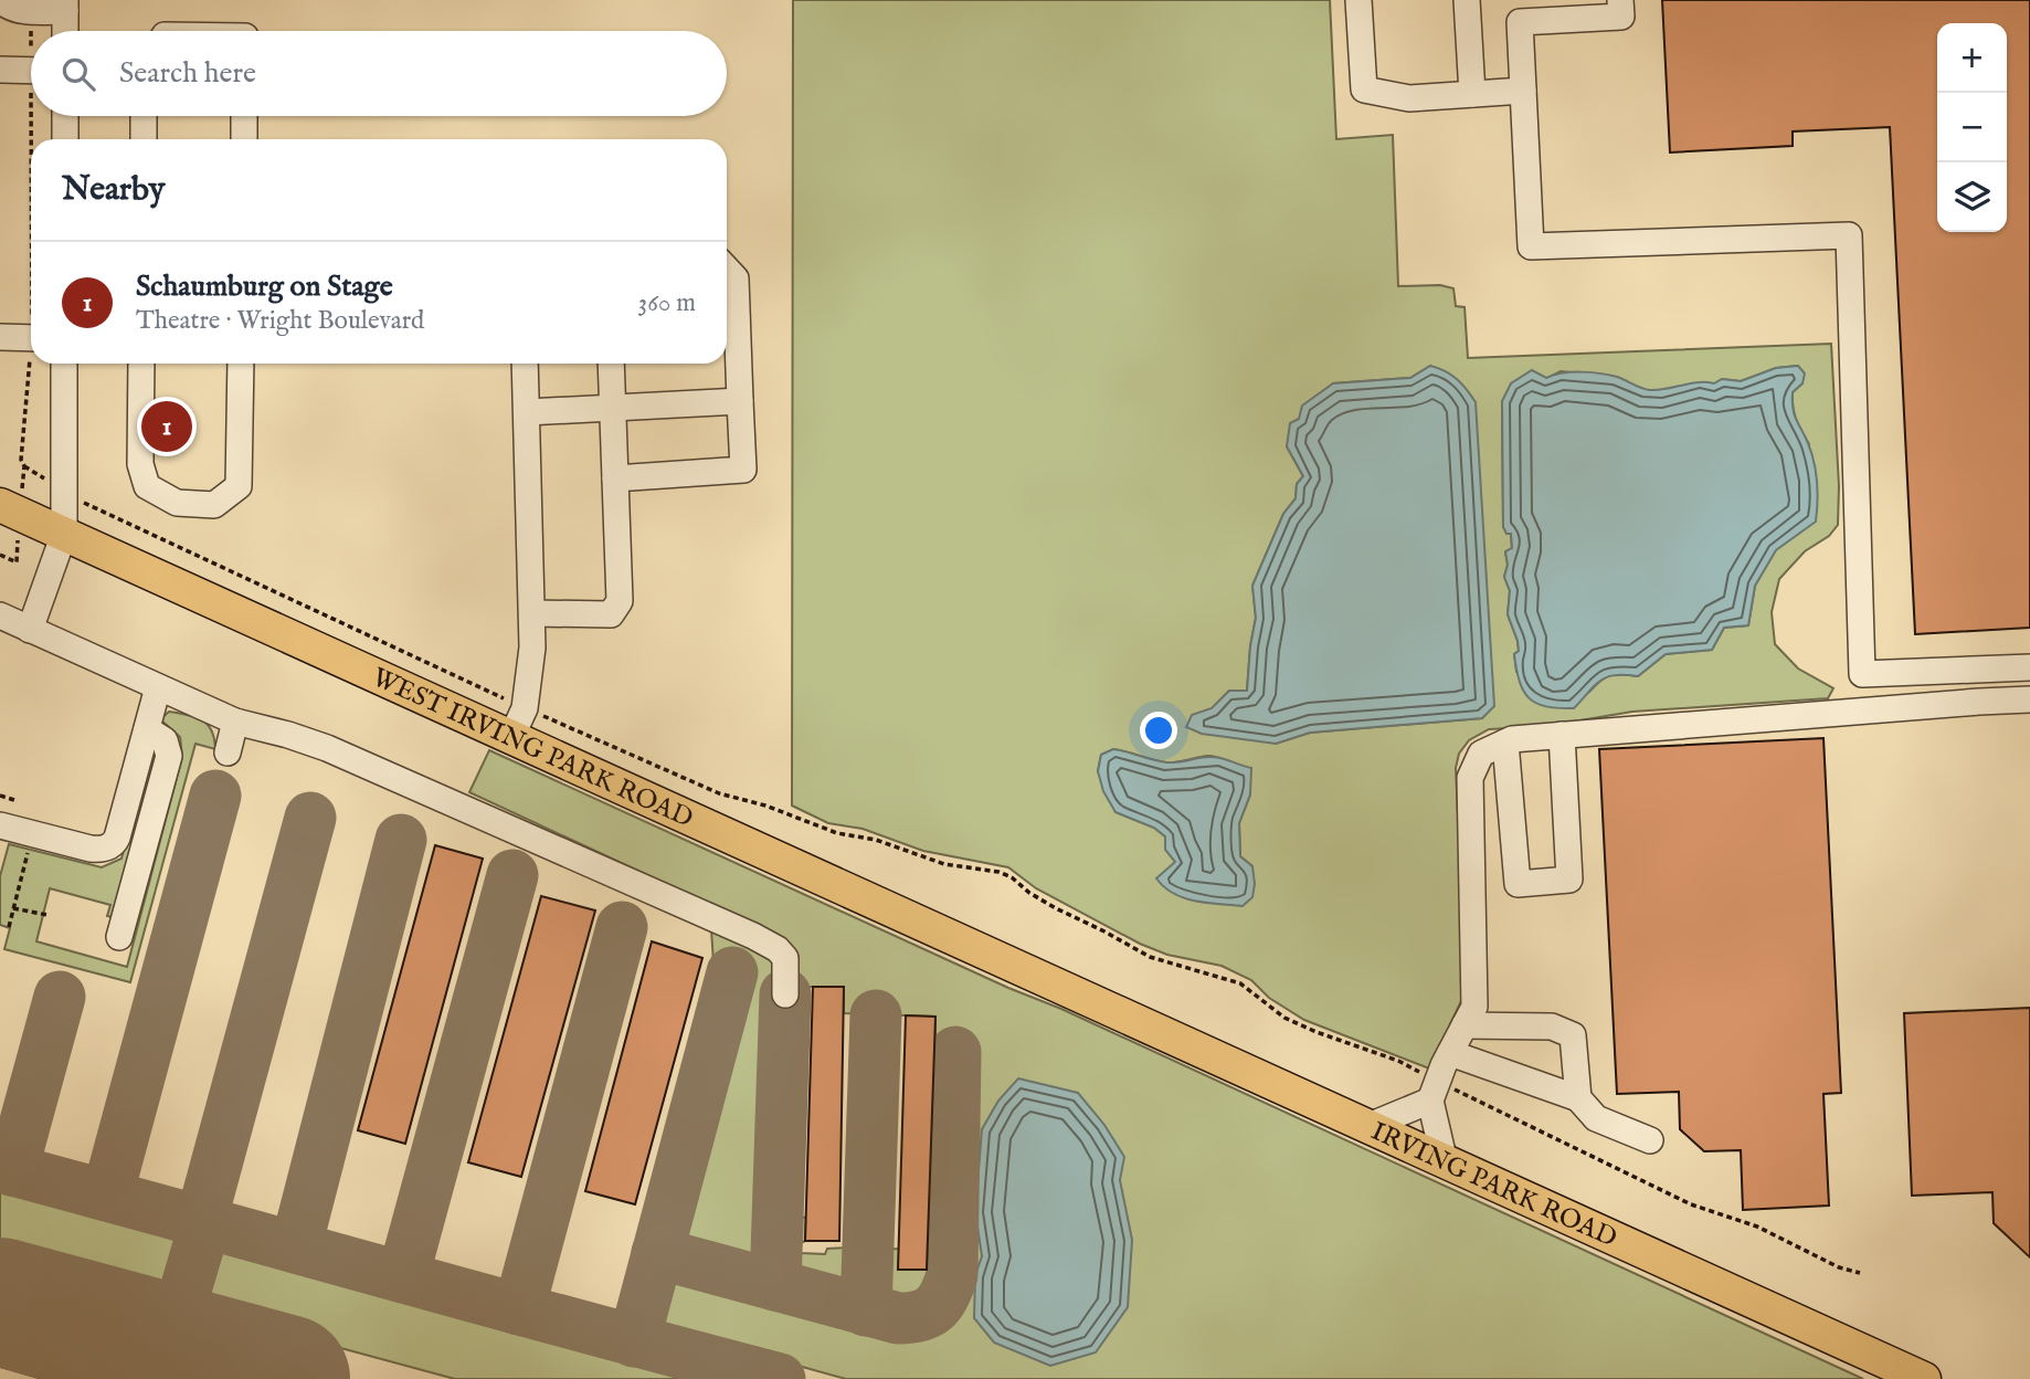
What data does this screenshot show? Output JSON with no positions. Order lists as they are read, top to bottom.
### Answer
{
  "streets": {
    "main road": ["WEST IRVING PARK ROAD", "IRVING PARK ROAD"]
  },
  "crossings": [
    ["WEST IRVING PARK ROAD", "IRVING PARK ROAD"]
  ],
  "page": {
    "map_buttons": ["+", "−"],
    "search": "Search here",
    "heading": "Nearby",
    "list": [
      {
        "mark": "1",
        "name": "Schaumburg on Stage",
        "note": "Theatre · Wright Boulevard",
        "value": "360 m"
      }
    ],
    "pins": "1"
  }
}
